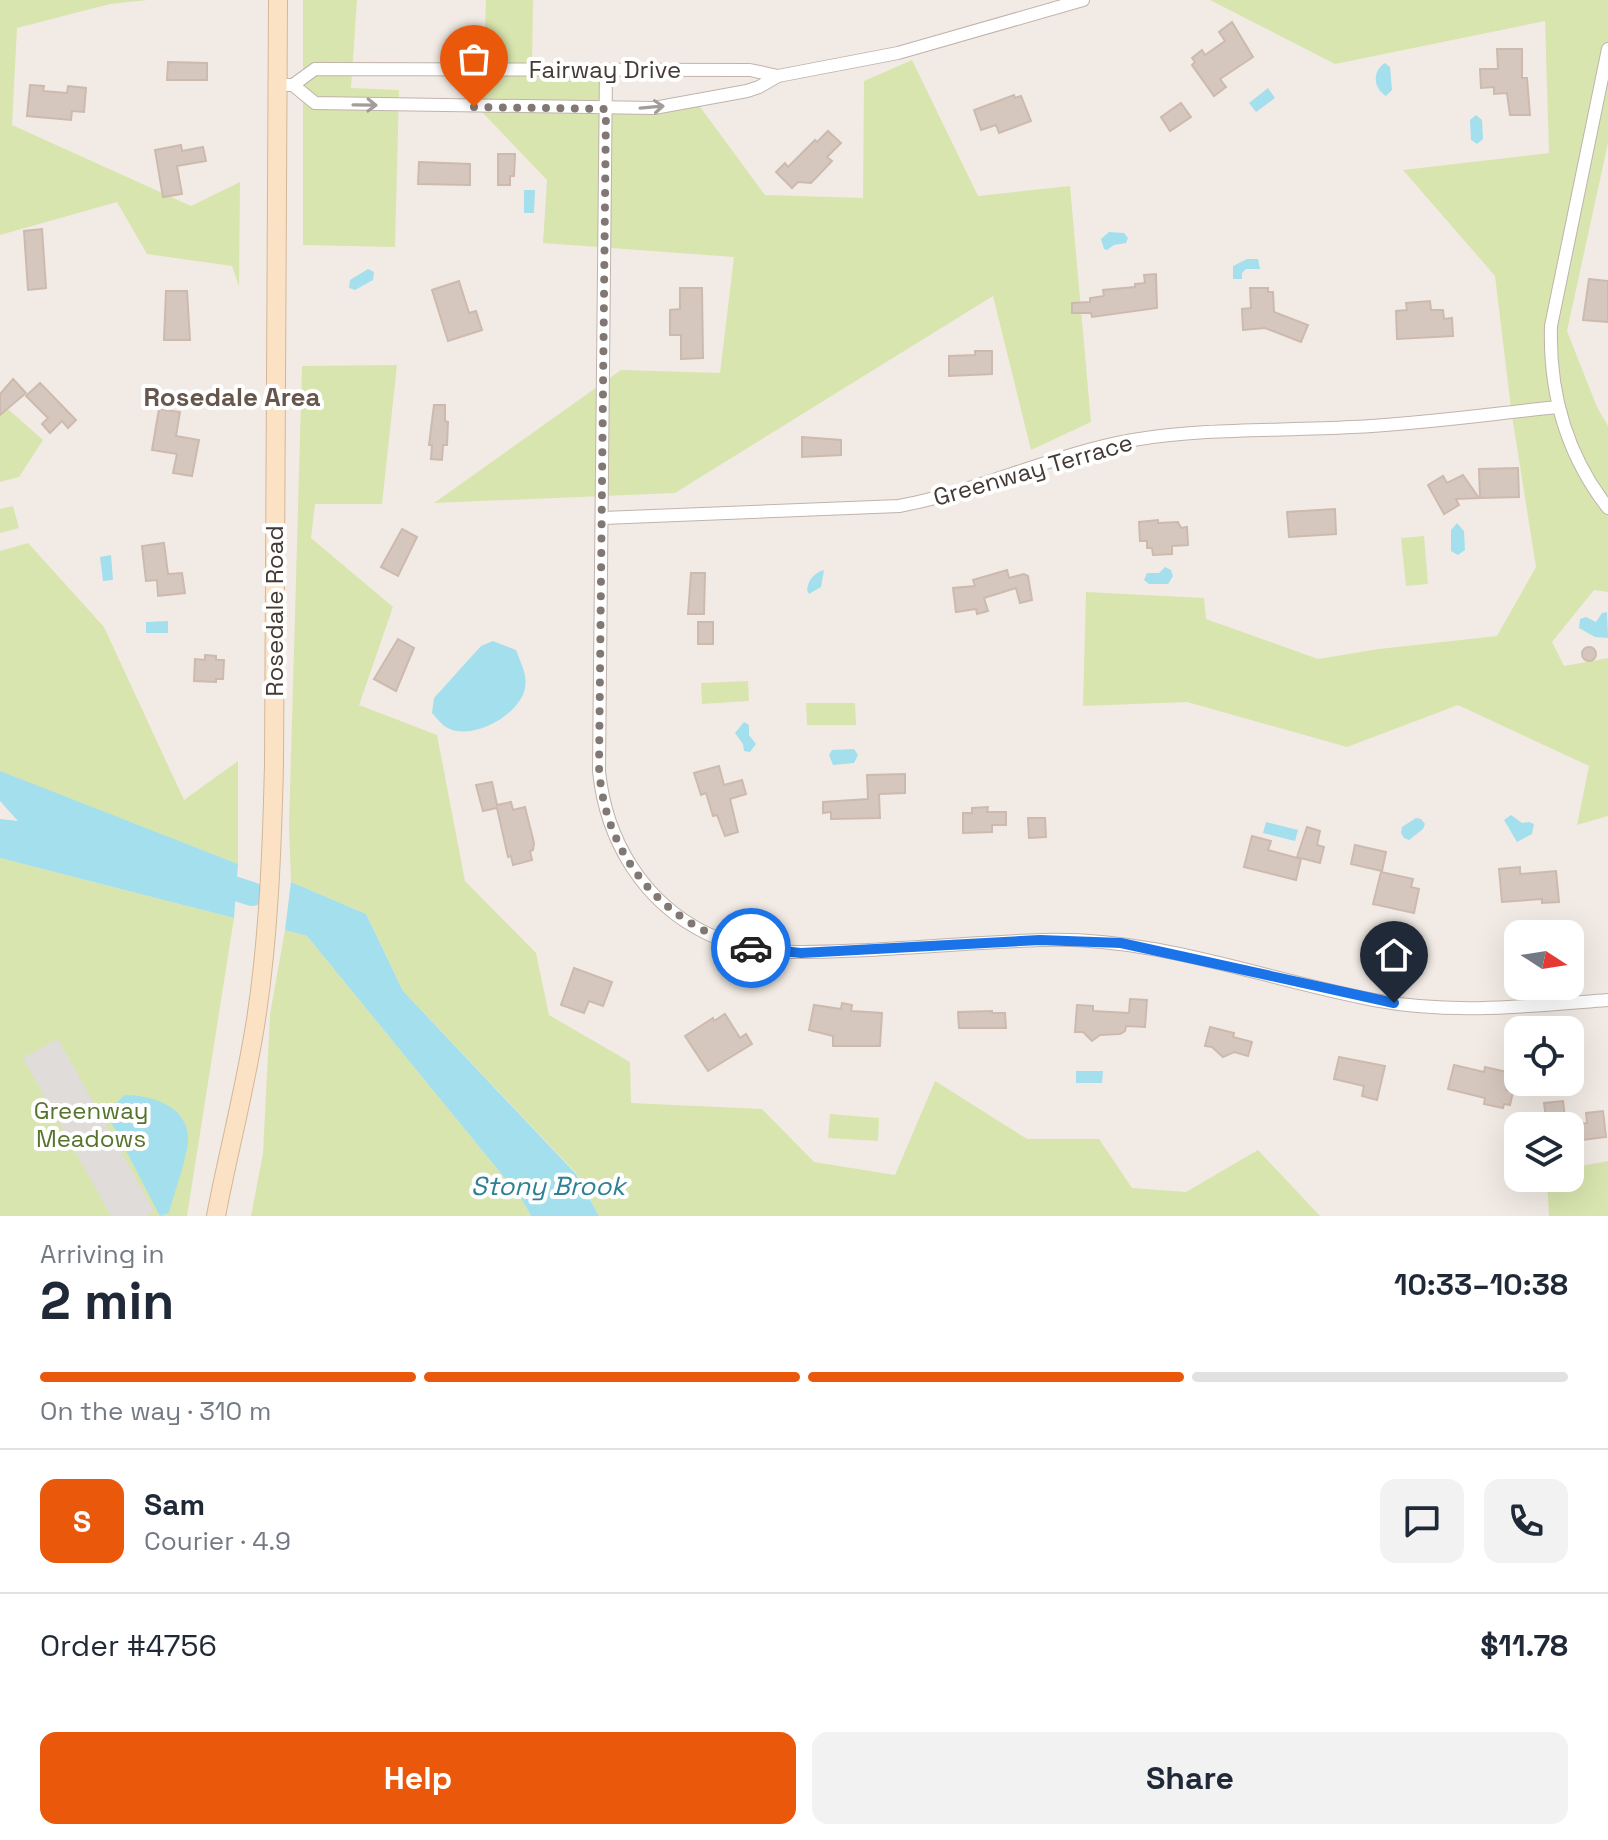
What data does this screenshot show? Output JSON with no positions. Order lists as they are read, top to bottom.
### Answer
{
  "streets": {
    "street": ["Fairway Drive", "Greenway Terrace", "Rosedale Road"]
  },
  "crossings": [
    ["Fairway Drive", "Rosedale Road"]
  ],
  "districts": ["Rosedale Area"],
  "water": ["Stony Brook"],
  "parks": ["Greenway Meadows"],
  "north": "right",
  "page": {
    "heading": ["2 min", "Arriving in", "10:33–10:38"],
    "panel": [
      "Sam",
      "Courier · 4.9",
      "Order #4756",
      "$11.78"
    ],
    "bar": "On the way · 310 m",
    "round": "S",
    "buttons": ["Help", "Share"]
  }
}
